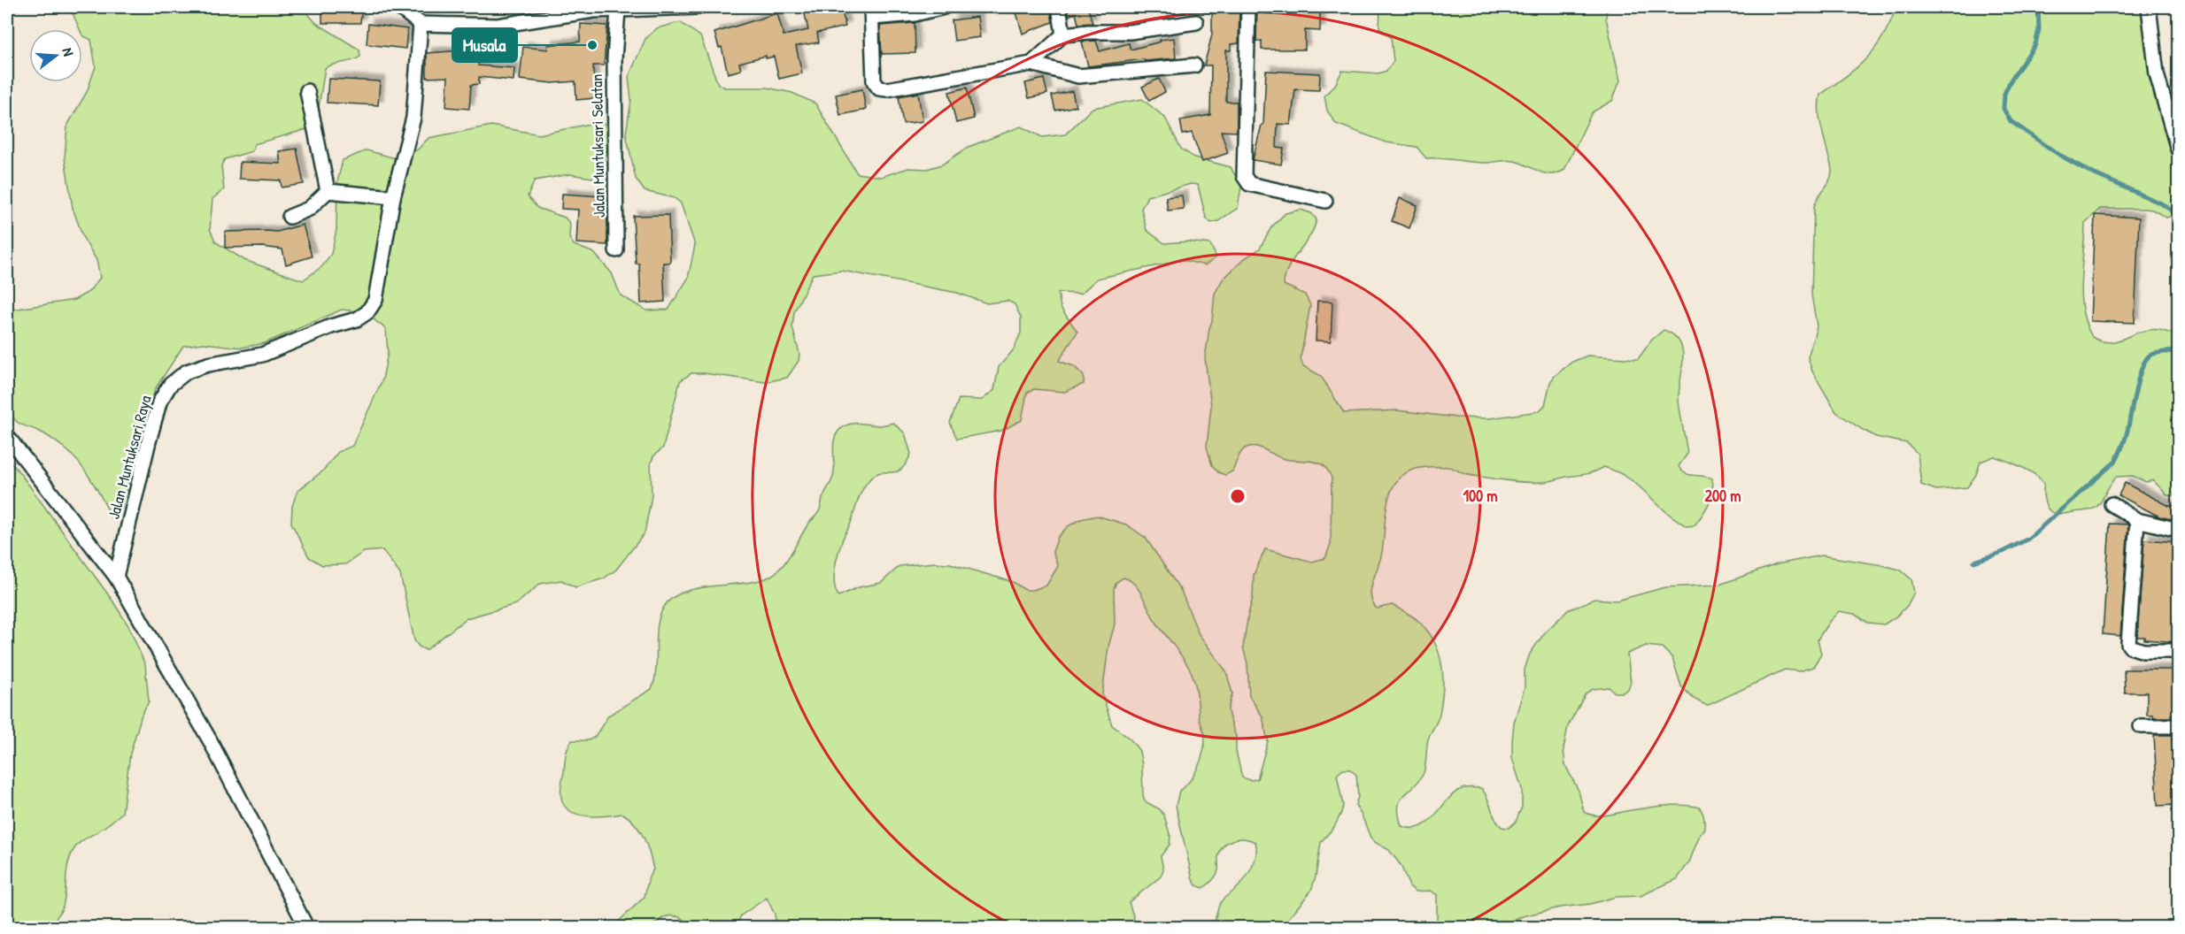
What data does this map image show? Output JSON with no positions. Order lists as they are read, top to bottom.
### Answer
{
  "streets": {
    "street": ["Jalan Muntuksari Selatan", "Jalan Muntuksari Raya"]
  },
  "places": ["Musala"],
  "north": "right",
  "rings": ["100 m", "200 m"]
}
